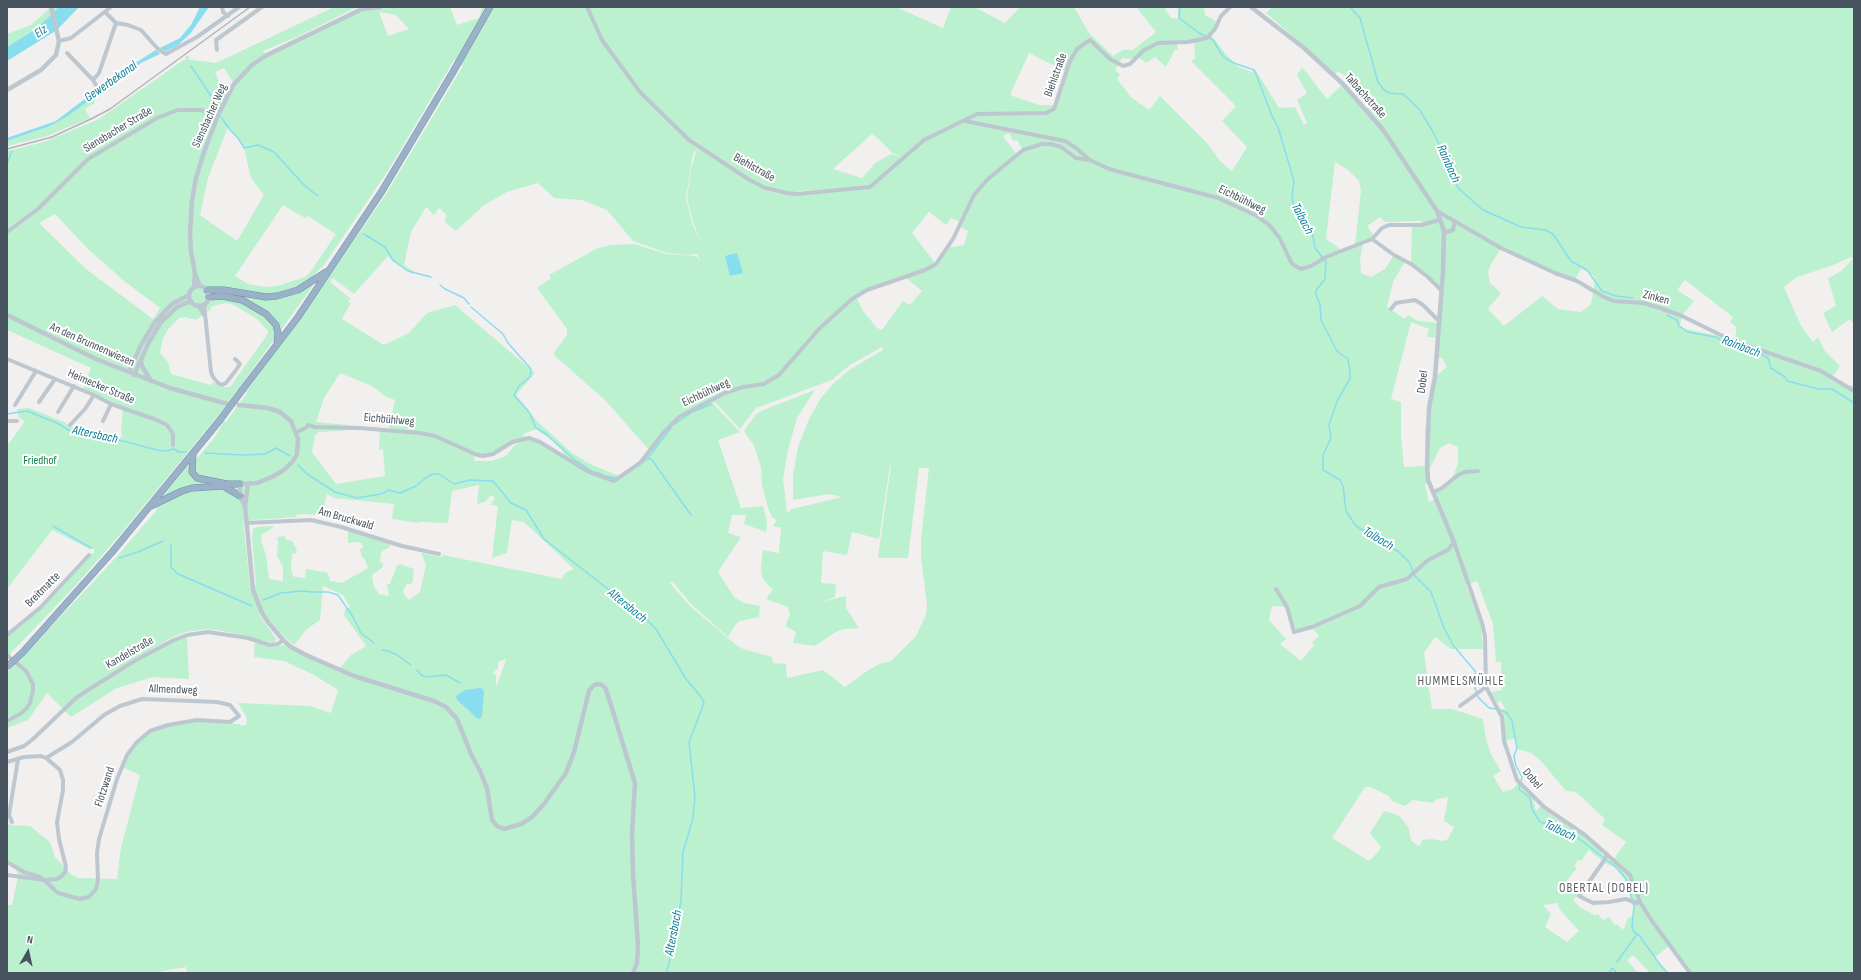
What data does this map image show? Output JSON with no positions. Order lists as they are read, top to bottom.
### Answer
{
  "streets": {
    "street": [
      "Biehlstraße",
      "Talbachstraße",
      "Siensbacher Weg",
      "Siensbacher Straße",
      "Eichbühlweg",
      "Zinken",
      "An den Brunnenwiesen",
      "Dobel",
      "Heimecker Straße",
      "Am Bruckwald",
      "Breitmatte",
      "Kandelstraße",
      "Allmendweg",
      "Flotzwand"
    ]
  },
  "crossings": [
    ["Talbachstraße", "Eichbühlweg"],
    ["Talbachstraße", "Zinken"],
    ["Talbachstraße", "Dobel"],
    ["Siensbacher Weg", "Siensbacher Straße"],
    ["Eichbühlweg", "Dobel"],
    ["Allmendweg", "Flotzwand"]
  ],
  "districts": ["HUMMELSMÜHLE", "OBERTAL (DOBEL)"],
  "water": [
    "Elz",
    "Gewerbekanal",
    "Rainbach",
    "Talbach",
    "Altersbach"
  ],
  "parks": ["Friedhof"],
  "north": "top"
}
